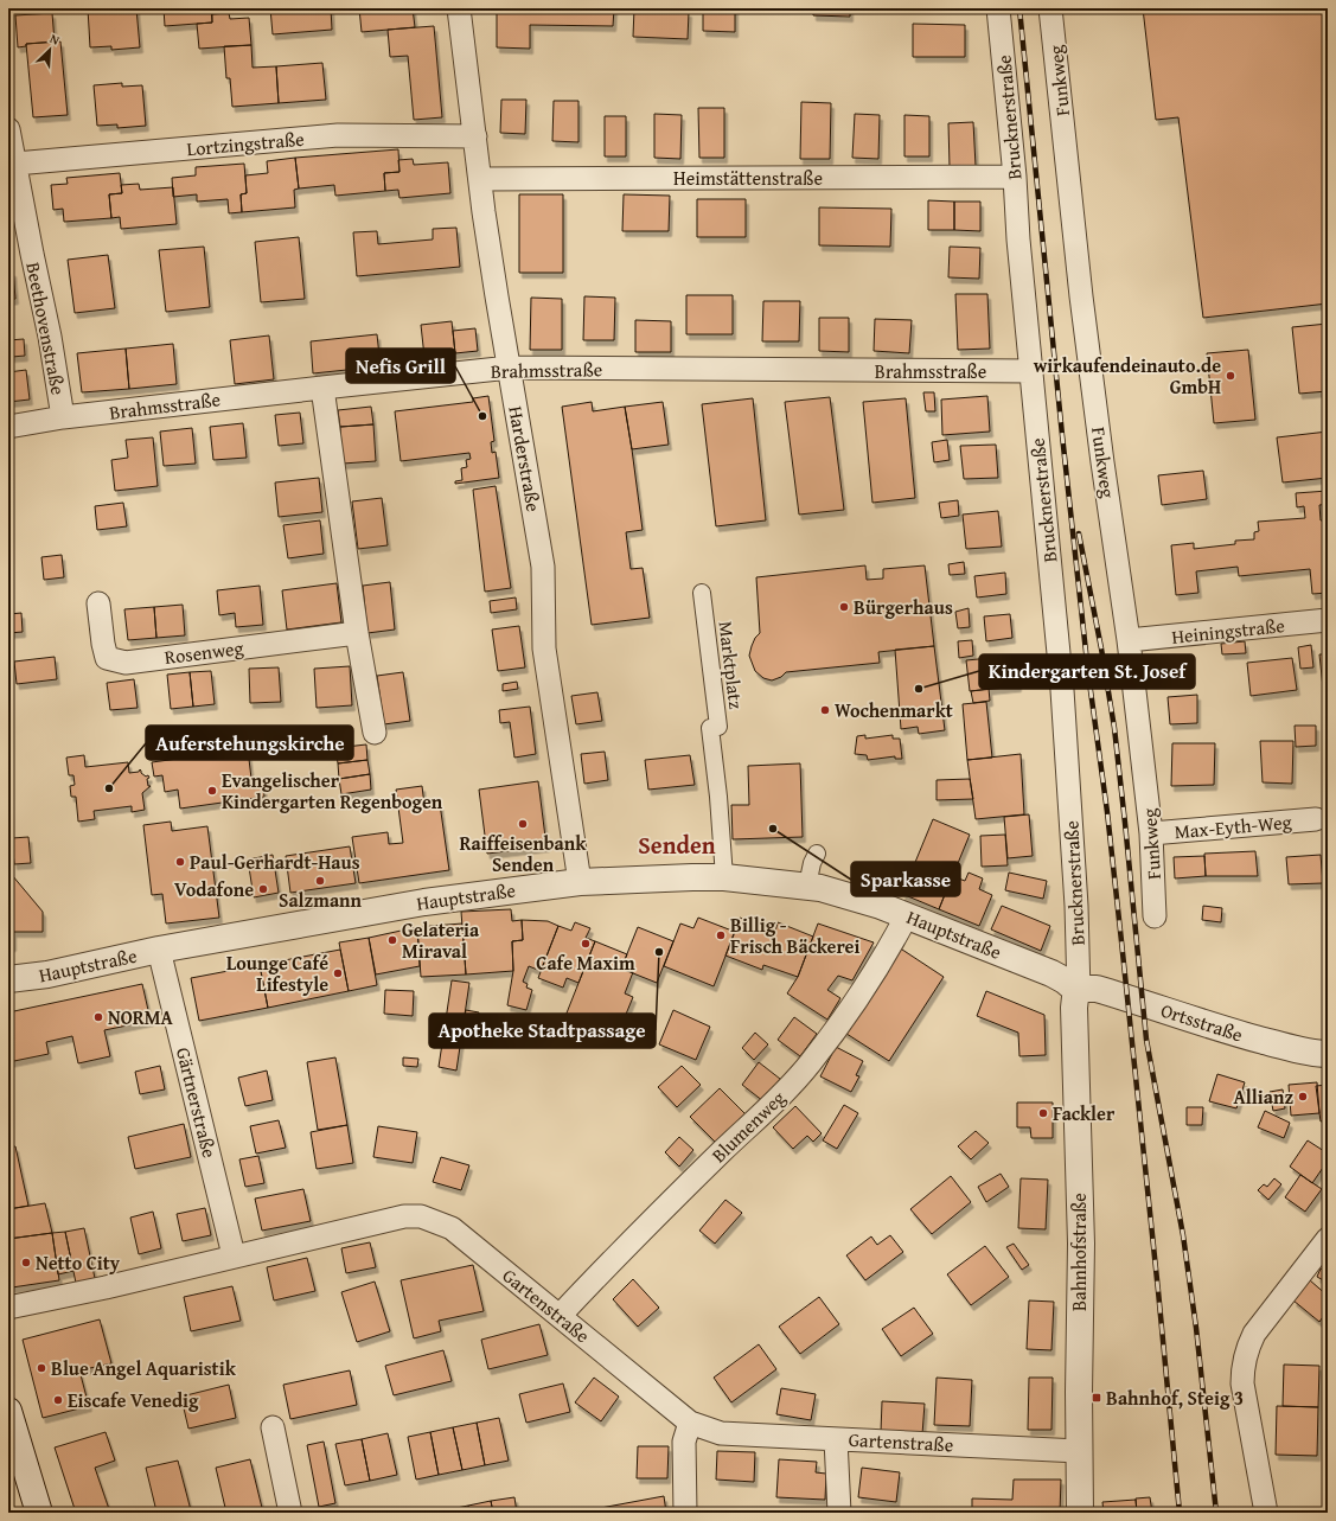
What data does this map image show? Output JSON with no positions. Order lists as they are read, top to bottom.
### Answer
{
  "streets": {
    "street": [
      "Funkweg",
      "Brucknerstraße",
      "Lortzingstraße",
      "Heimstättenstraße",
      "Beethovenstraße",
      "Brahmsstraße",
      "Harderstraße",
      "Heiningstraße",
      "Rosenweg",
      "Marktplatz",
      "Max-Eyth-Weg",
      "Hauptstraße",
      "Ortsstraße",
      "Gärtnerstraße",
      "Blumenweg",
      "Bahnhofstraße",
      "Gartenstraße"
    ]
  },
  "crossings": [
    ["Funkweg", "Heiningstraße"],
    ["Funkweg", "Max-Eyth-Weg"],
    ["Brucknerstraße", "Heimstättenstraße"],
    ["Brucknerstraße", "Brahmsstraße"],
    ["Brucknerstraße", "Hauptstraße"],
    ["Brucknerstraße", "Ortsstraße"],
    ["Brucknerstraße", "Bahnhofstraße"],
    ["Lortzingstraße", "Beethovenstraße"],
    ["Lortzingstraße", "Harderstraße"],
    ["Heimstättenstraße", "Harderstraße"],
    ["Beethovenstraße", "Brahmsstraße"],
    ["Brahmsstraße", "Harderstraße"],
    ["Harderstraße", "Hauptstraße"],
    ["Marktplatz", "Hauptstraße"],
    ["Hauptstraße", "Ortsstraße"],
    ["Hauptstraße", "Gärtnerstraße"],
    ["Hauptstraße", "Blumenweg"],
    ["Hauptstraße", "Bahnhofstraße"],
    ["Ortsstraße", "Bahnhofstraße"],
    ["Gärtnerstraße", "Gartenstraße"],
    ["Blumenweg", "Gartenstraße"],
    ["Bahnhofstraße", "Gartenstraße"]
  ],
  "districts": ["Senden"],
  "places": {
    "other": [
      "wirkaufendeinauto.de GmbH",
      "Nefis Grill",
      "Bürgerhaus",
      "Kindergarten St. Josef",
      "Wochenmarkt",
      "Auferstehungskirche",
      "Evangelischer Kindergarten Regenbogen",
      "Raiffeisenbank Senden",
      "Sparkasse",
      "Paul-Gerhardt-Haus",
      "Salzmann",
      "Vodafone",
      "Billig - Frisch Bäckerei",
      "Gelateria Miraval",
      "Cafe Maxim",
      "Apotheke Stadtpassage",
      "Lounge Café Lifestyle",
      "NORMA",
      "Allianz",
      "Fackler",
      "Netto City",
      "Blue Angel Aquaristik",
      "Eiscafe Venedig"
    ],
    "transit": ["Bahnhof, Steig 3"]
  },
  "north": "top right"
}
